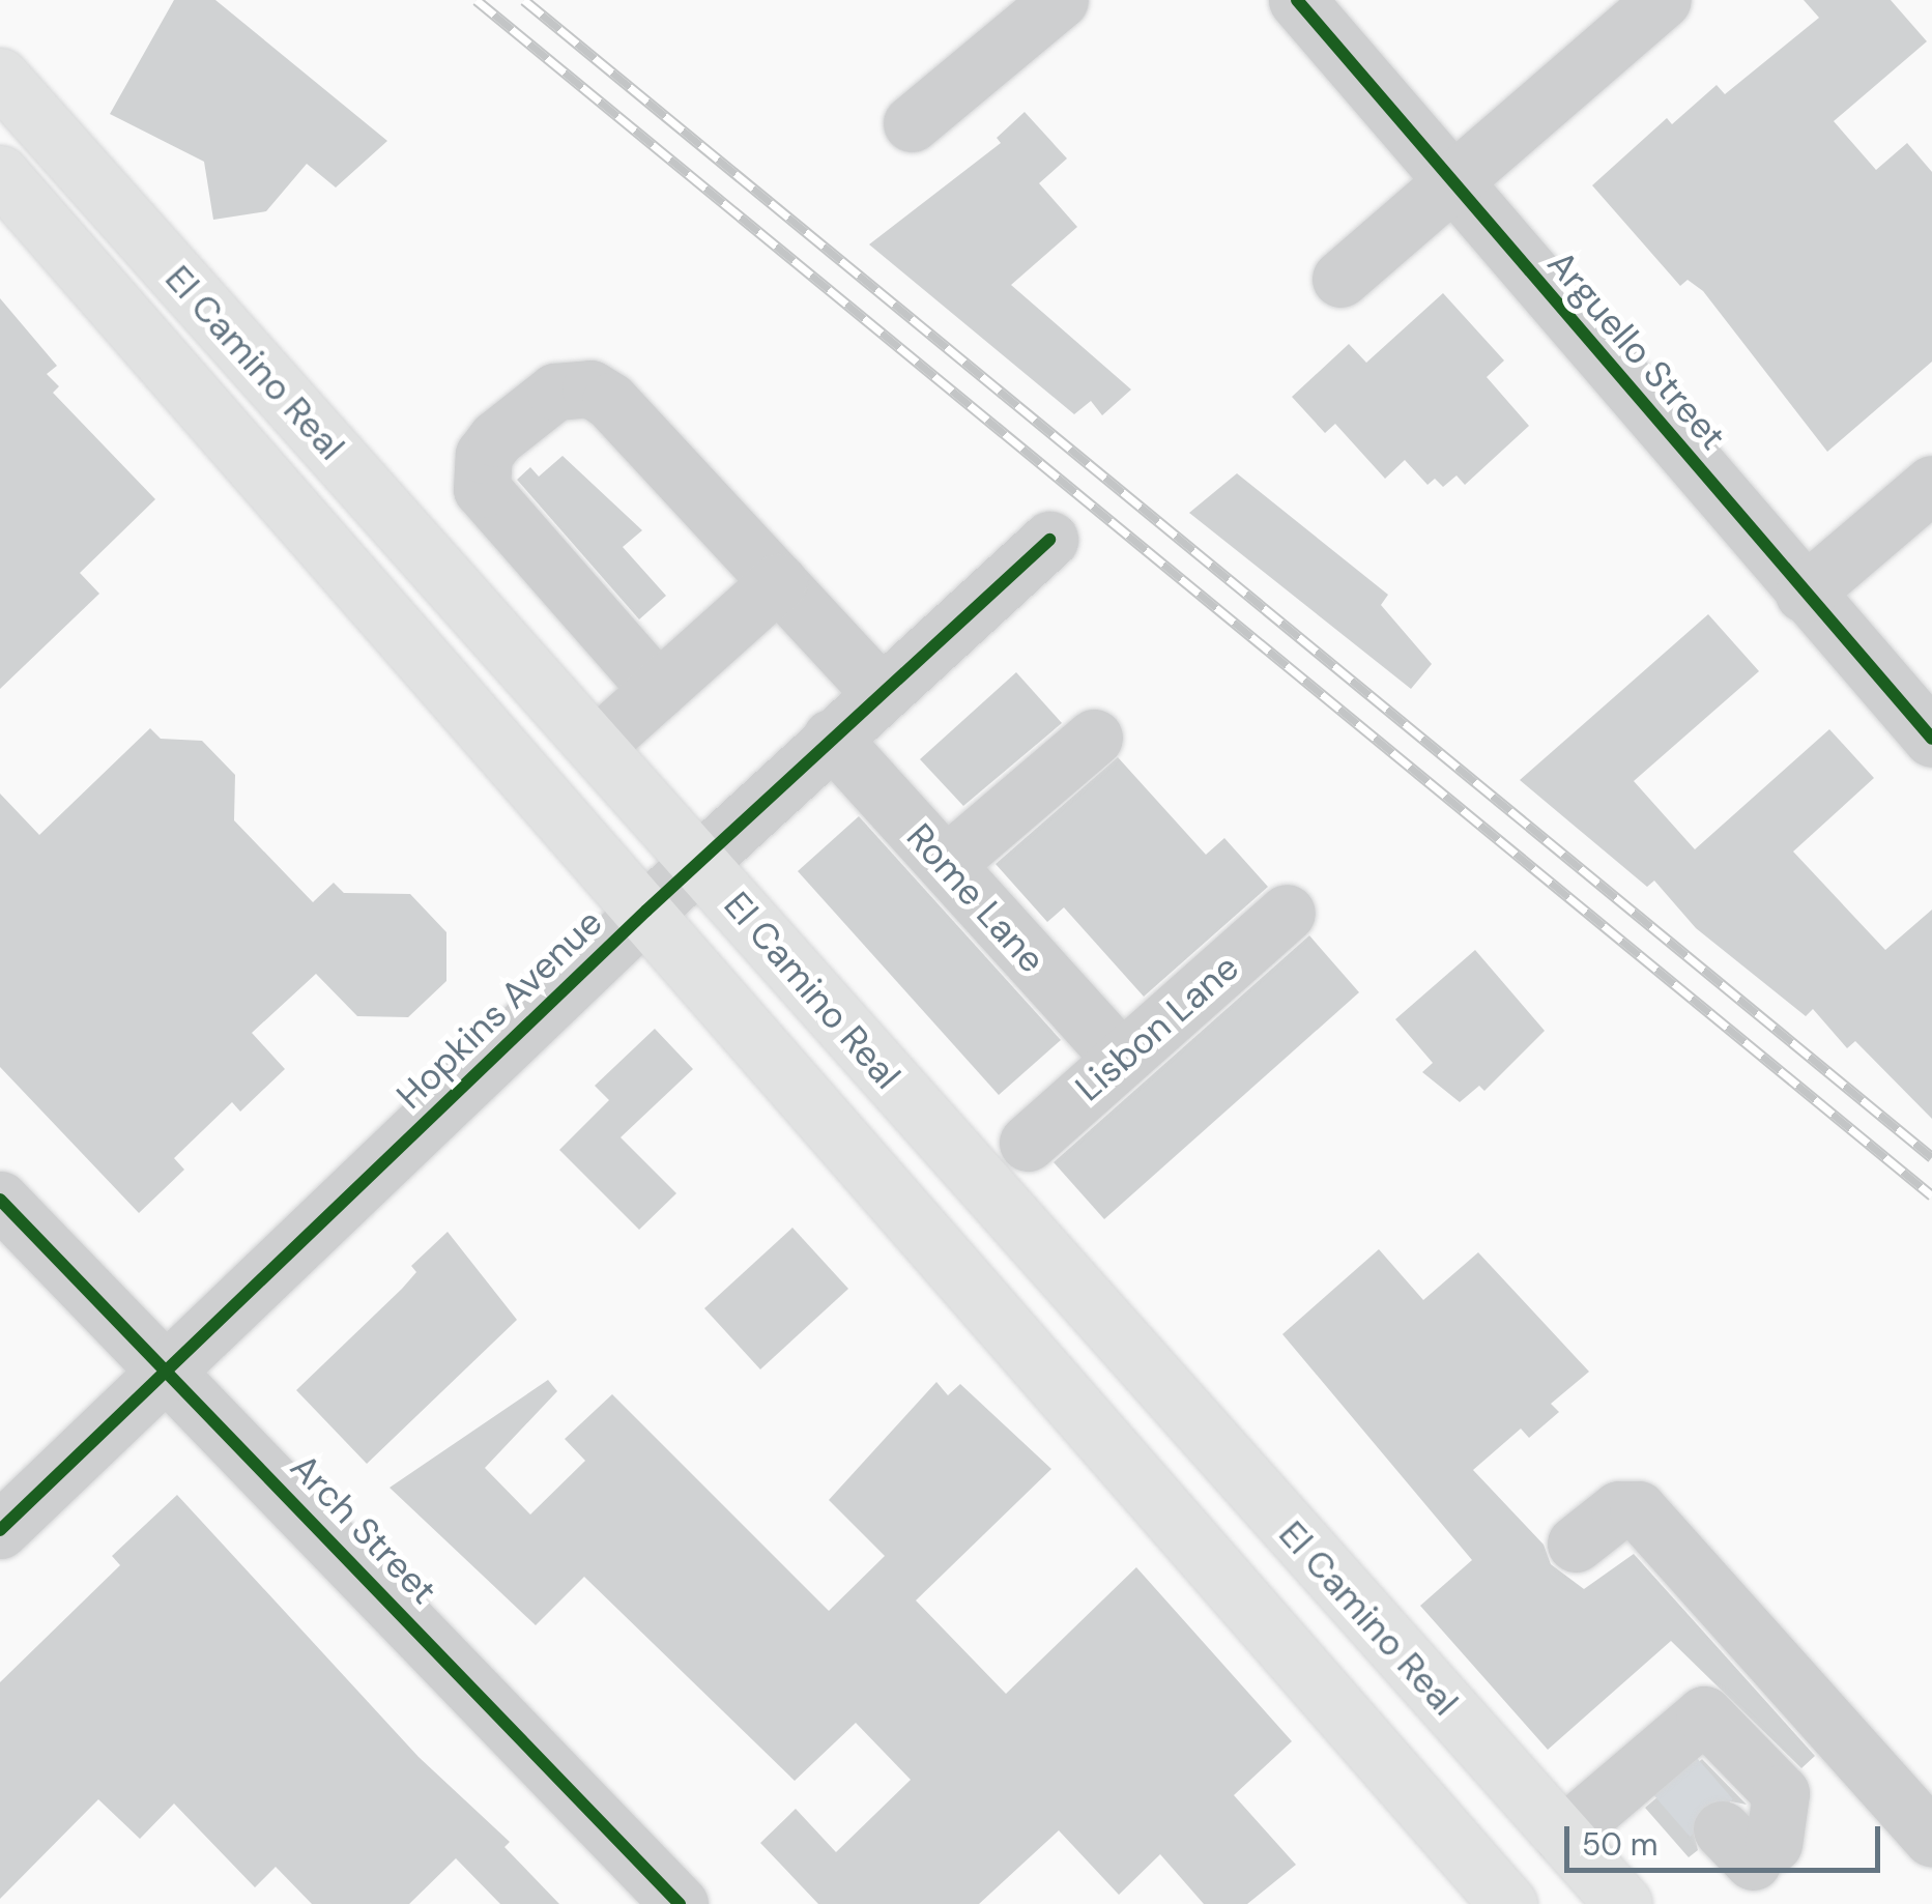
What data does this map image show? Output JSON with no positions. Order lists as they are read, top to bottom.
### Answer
{
  "streets": {
    "main road": ["El Camino Real"],
    "street": [
      "Arguello Street",
      "Rome Lane",
      "Hopkins Avenue",
      "Lisbon Lane",
      "Arch Street"
    ]
  },
  "crossings": [
    ["El Camino Real", "Hopkins Avenue"],
    ["Rome Lane", "Hopkins Avenue"],
    ["Rome Lane", "Lisbon Lane"],
    ["Hopkins Avenue", "Arch Street"]
  ],
  "scale_bar": "50 m"
}
